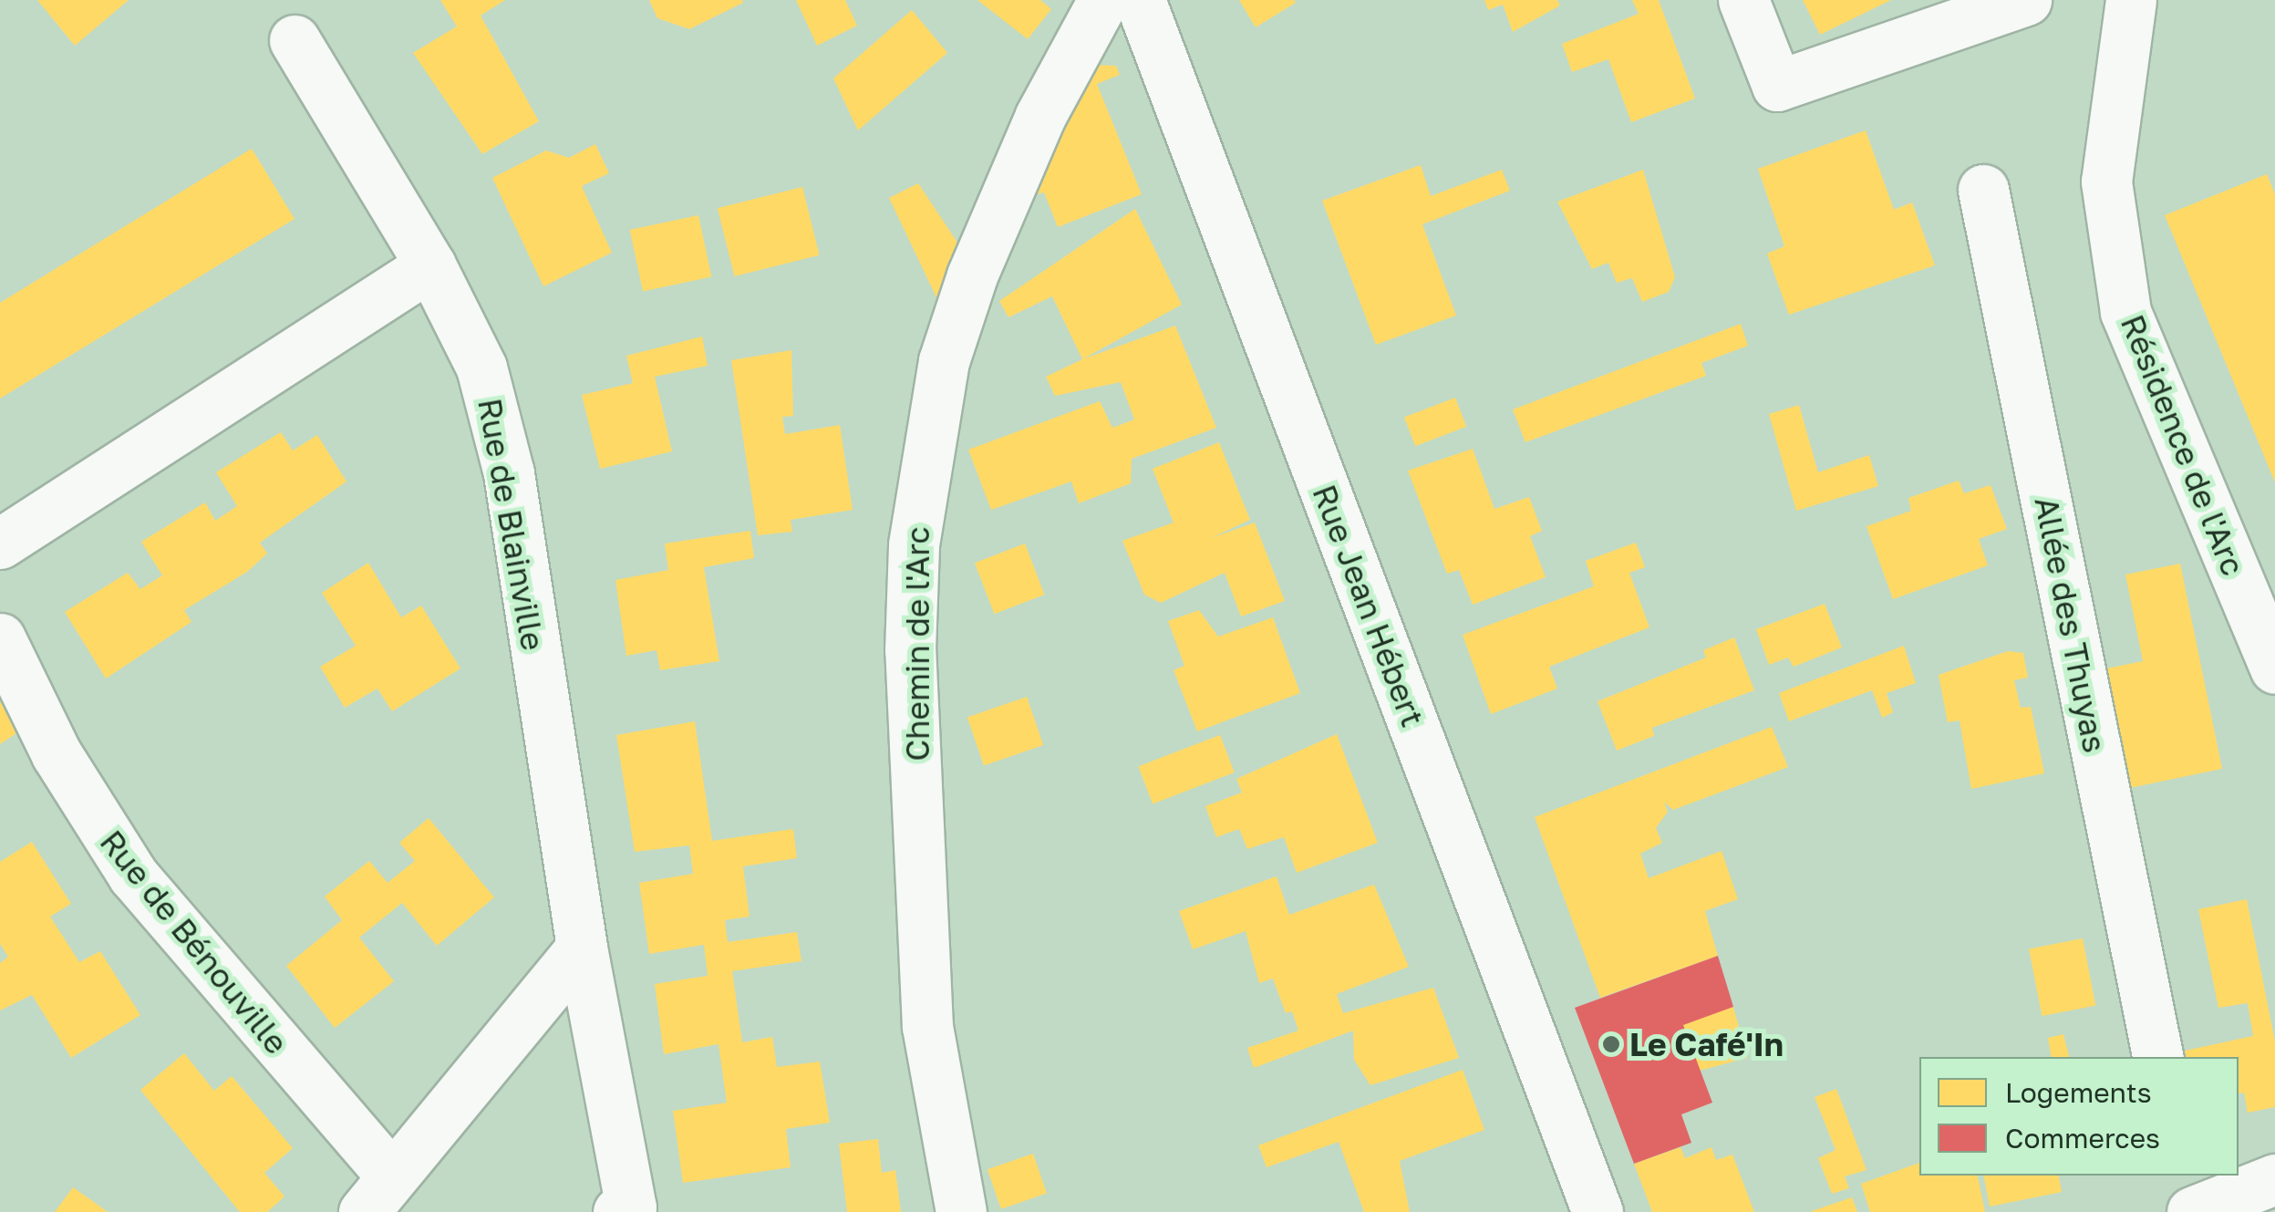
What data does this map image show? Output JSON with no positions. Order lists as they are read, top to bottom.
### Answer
{
  "streets": {
    "street": [
      "Résidence de l'Arc",
      "Rue de Blainville",
      "Rue Jean Hébert",
      "Allée des Thuyas",
      "Chemin de l'Arc",
      "Rue de Bénouville"
    ]
  },
  "places": ["Le Café'In"],
  "legend": ["Logements", "Commerces"]
}
